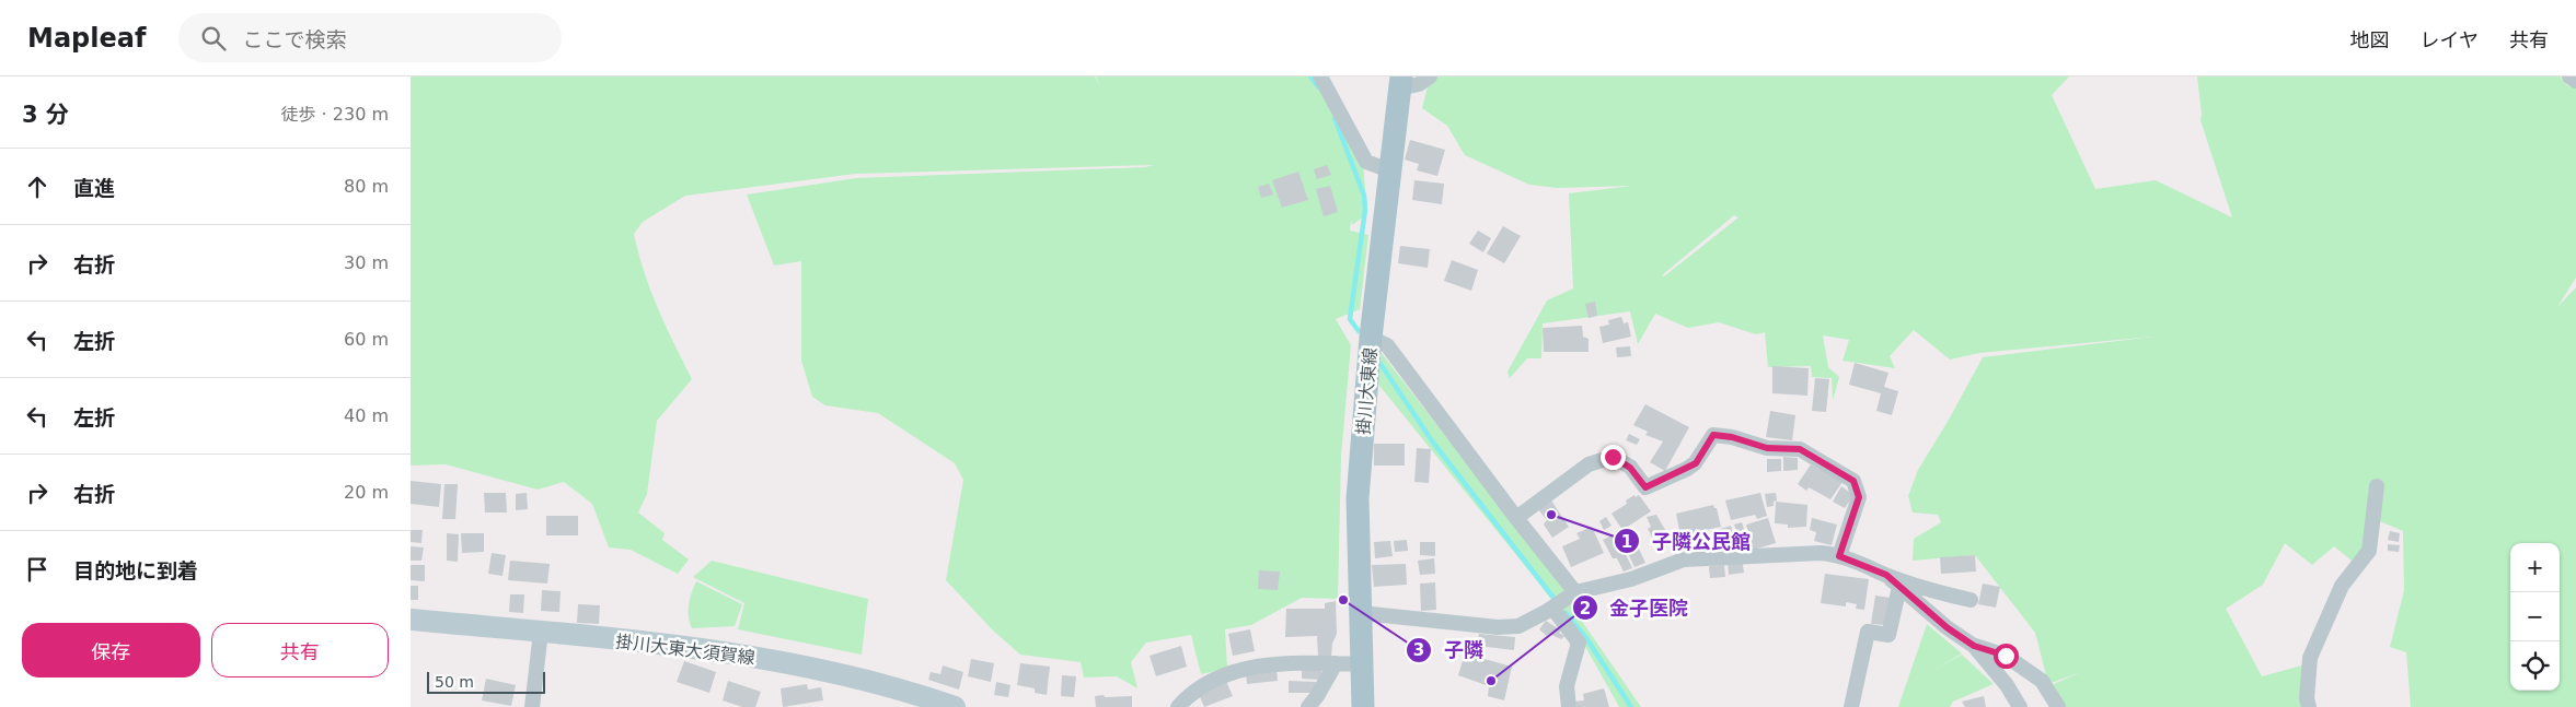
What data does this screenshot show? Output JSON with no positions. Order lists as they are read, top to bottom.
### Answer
{
  "streets": {
    "main road": ["掛川大東線", "掛川大東大須賀線"]
  },
  "places": ["子隣公民館", "子隣", "金子医院"],
  "scale_bar": "50 m",
  "page": {
    "header": "Mapleaf",
    "search": "ここで検索",
    "nav": ["地図", "レイヤ", "共有"],
    "heading": ["3 分", "徒歩 · 230 m"],
    "list": [
      ["直進", "80 m"],
      ["右折", "30 m"],
      ["左折", "60 m"],
      ["左折", "40 m"],
      ["右折", "20 m"],
      "目的地に到着"
    ],
    "map_buttons": ["+", "−"],
    "buttons": ["保存", "共有"],
    "scale": "50 m"
  }
}
